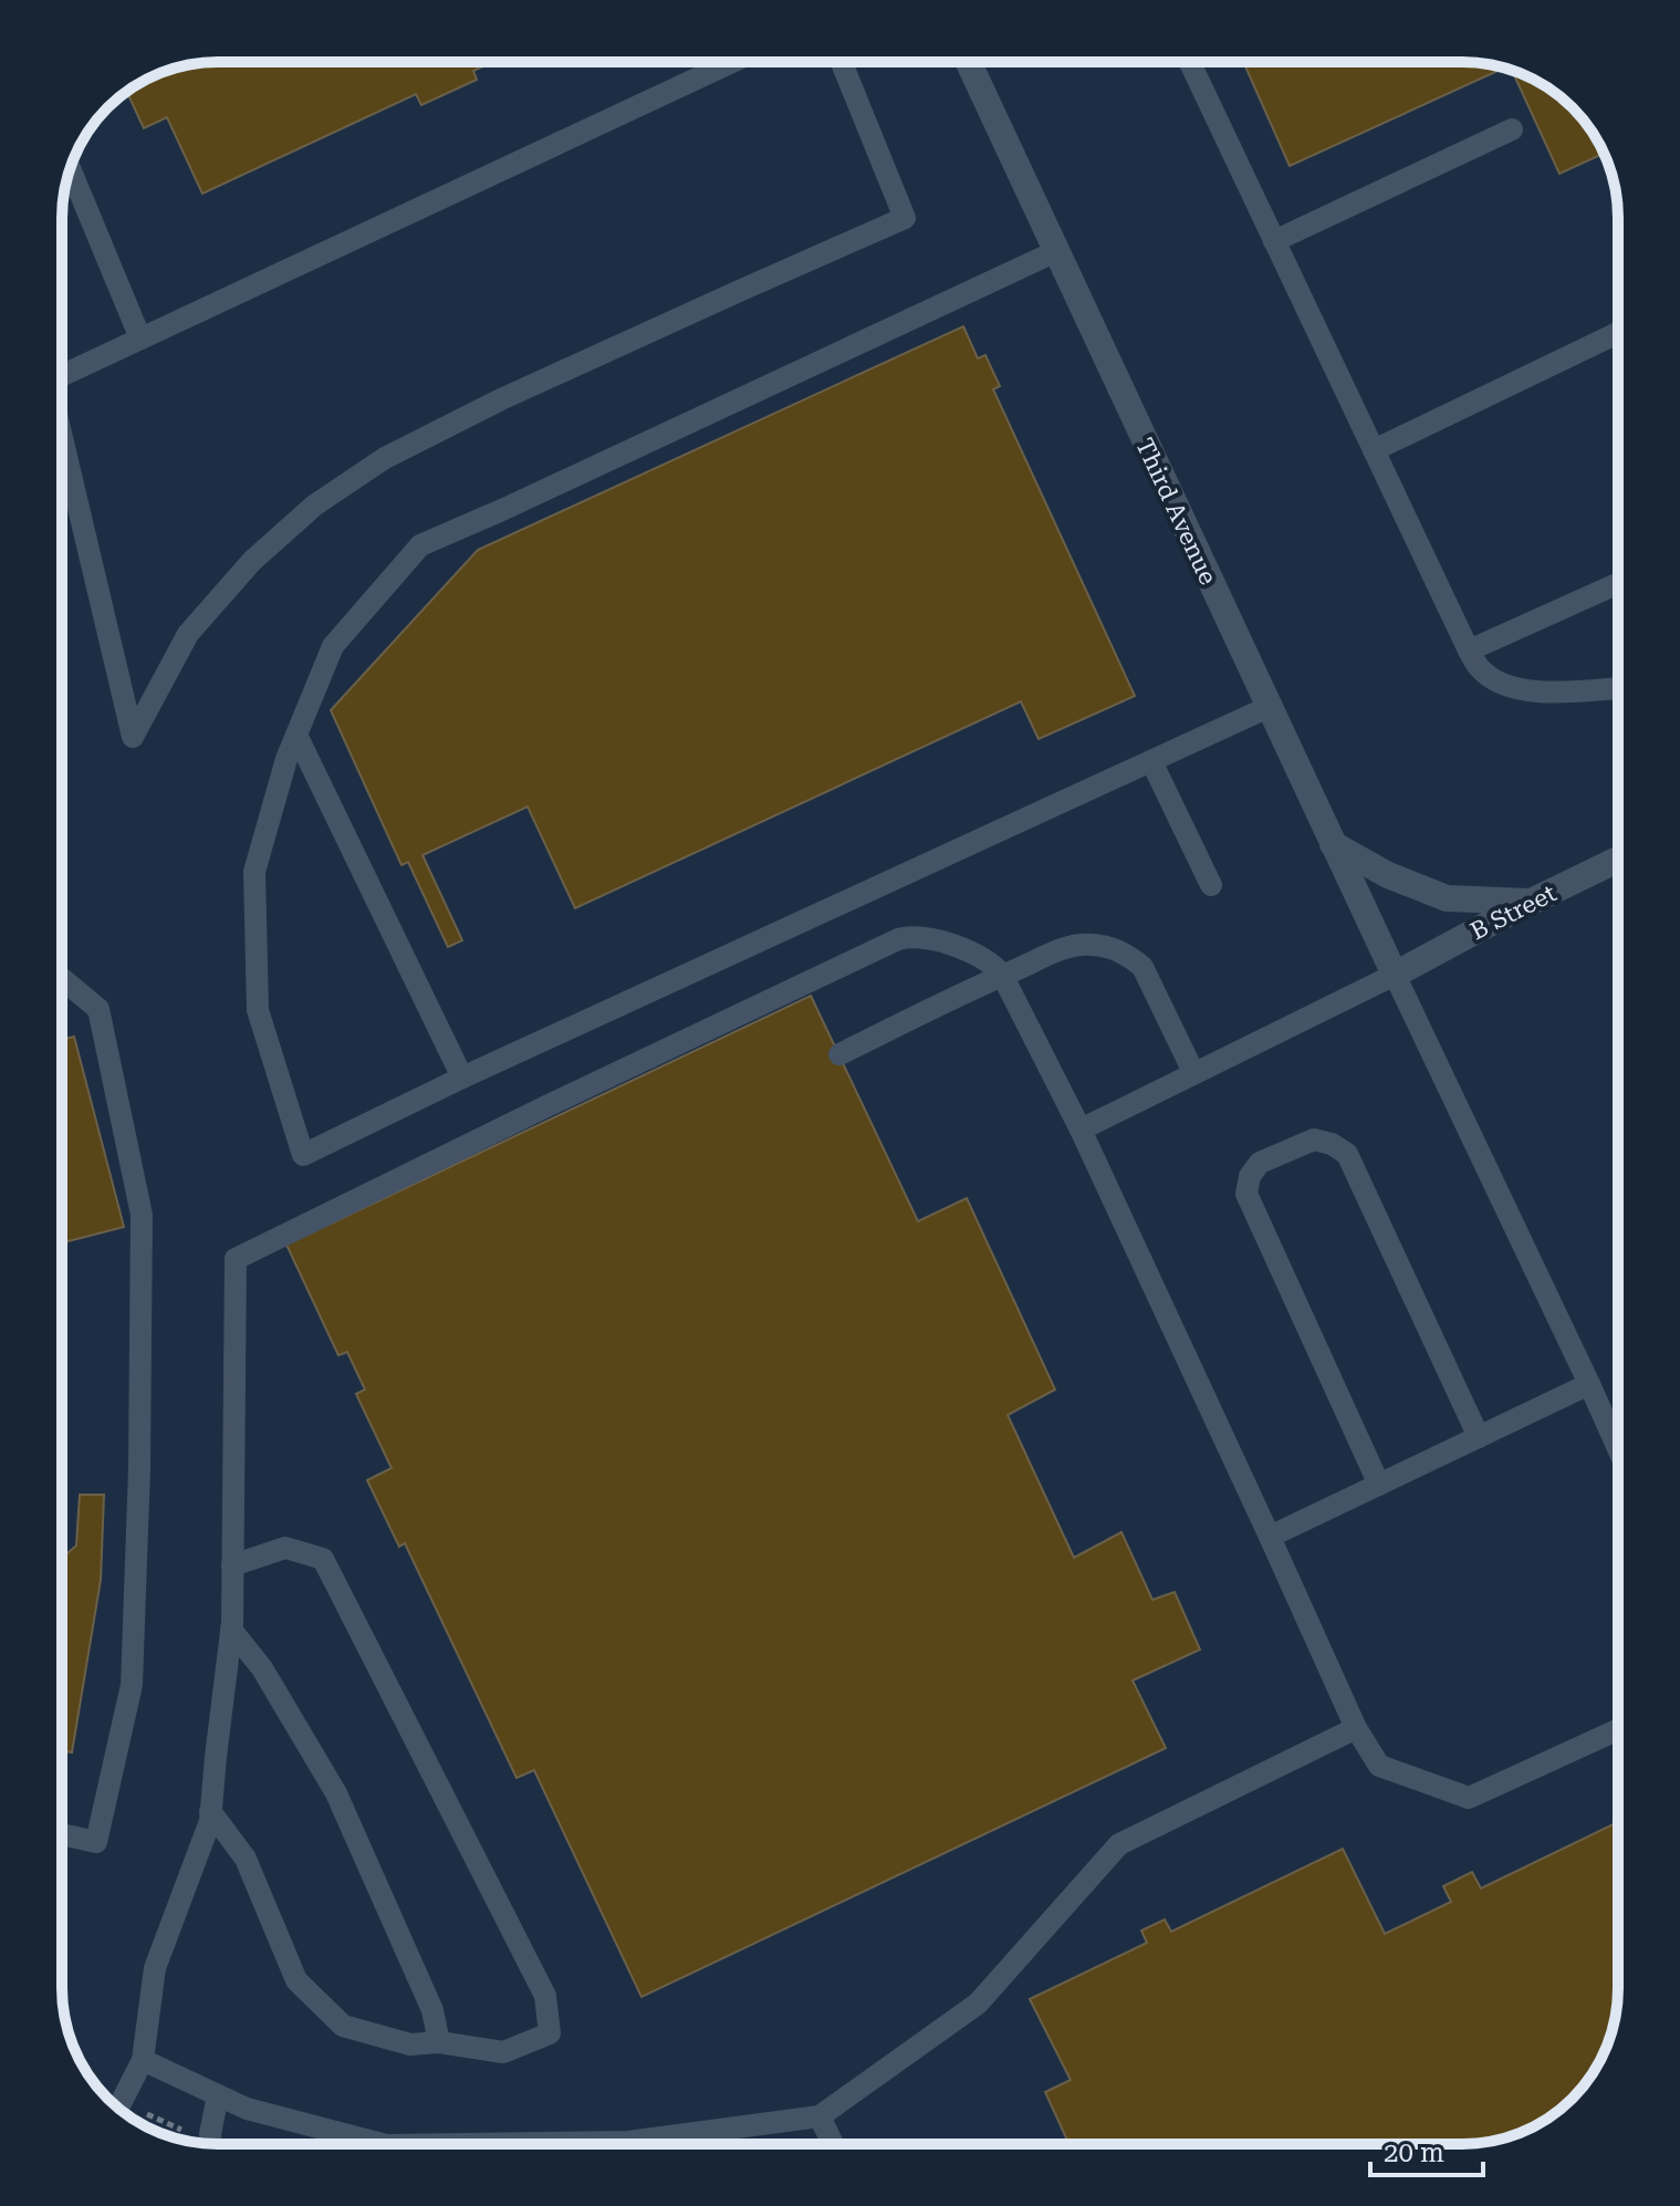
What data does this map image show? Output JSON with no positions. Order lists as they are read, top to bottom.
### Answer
{
  "streets": {
    "street": ["Third Avenue", "B Street"]
  },
  "crossings": [
    ["Third Avenue", "B Street"]
  ],
  "scale_bar": "20 m"
}
